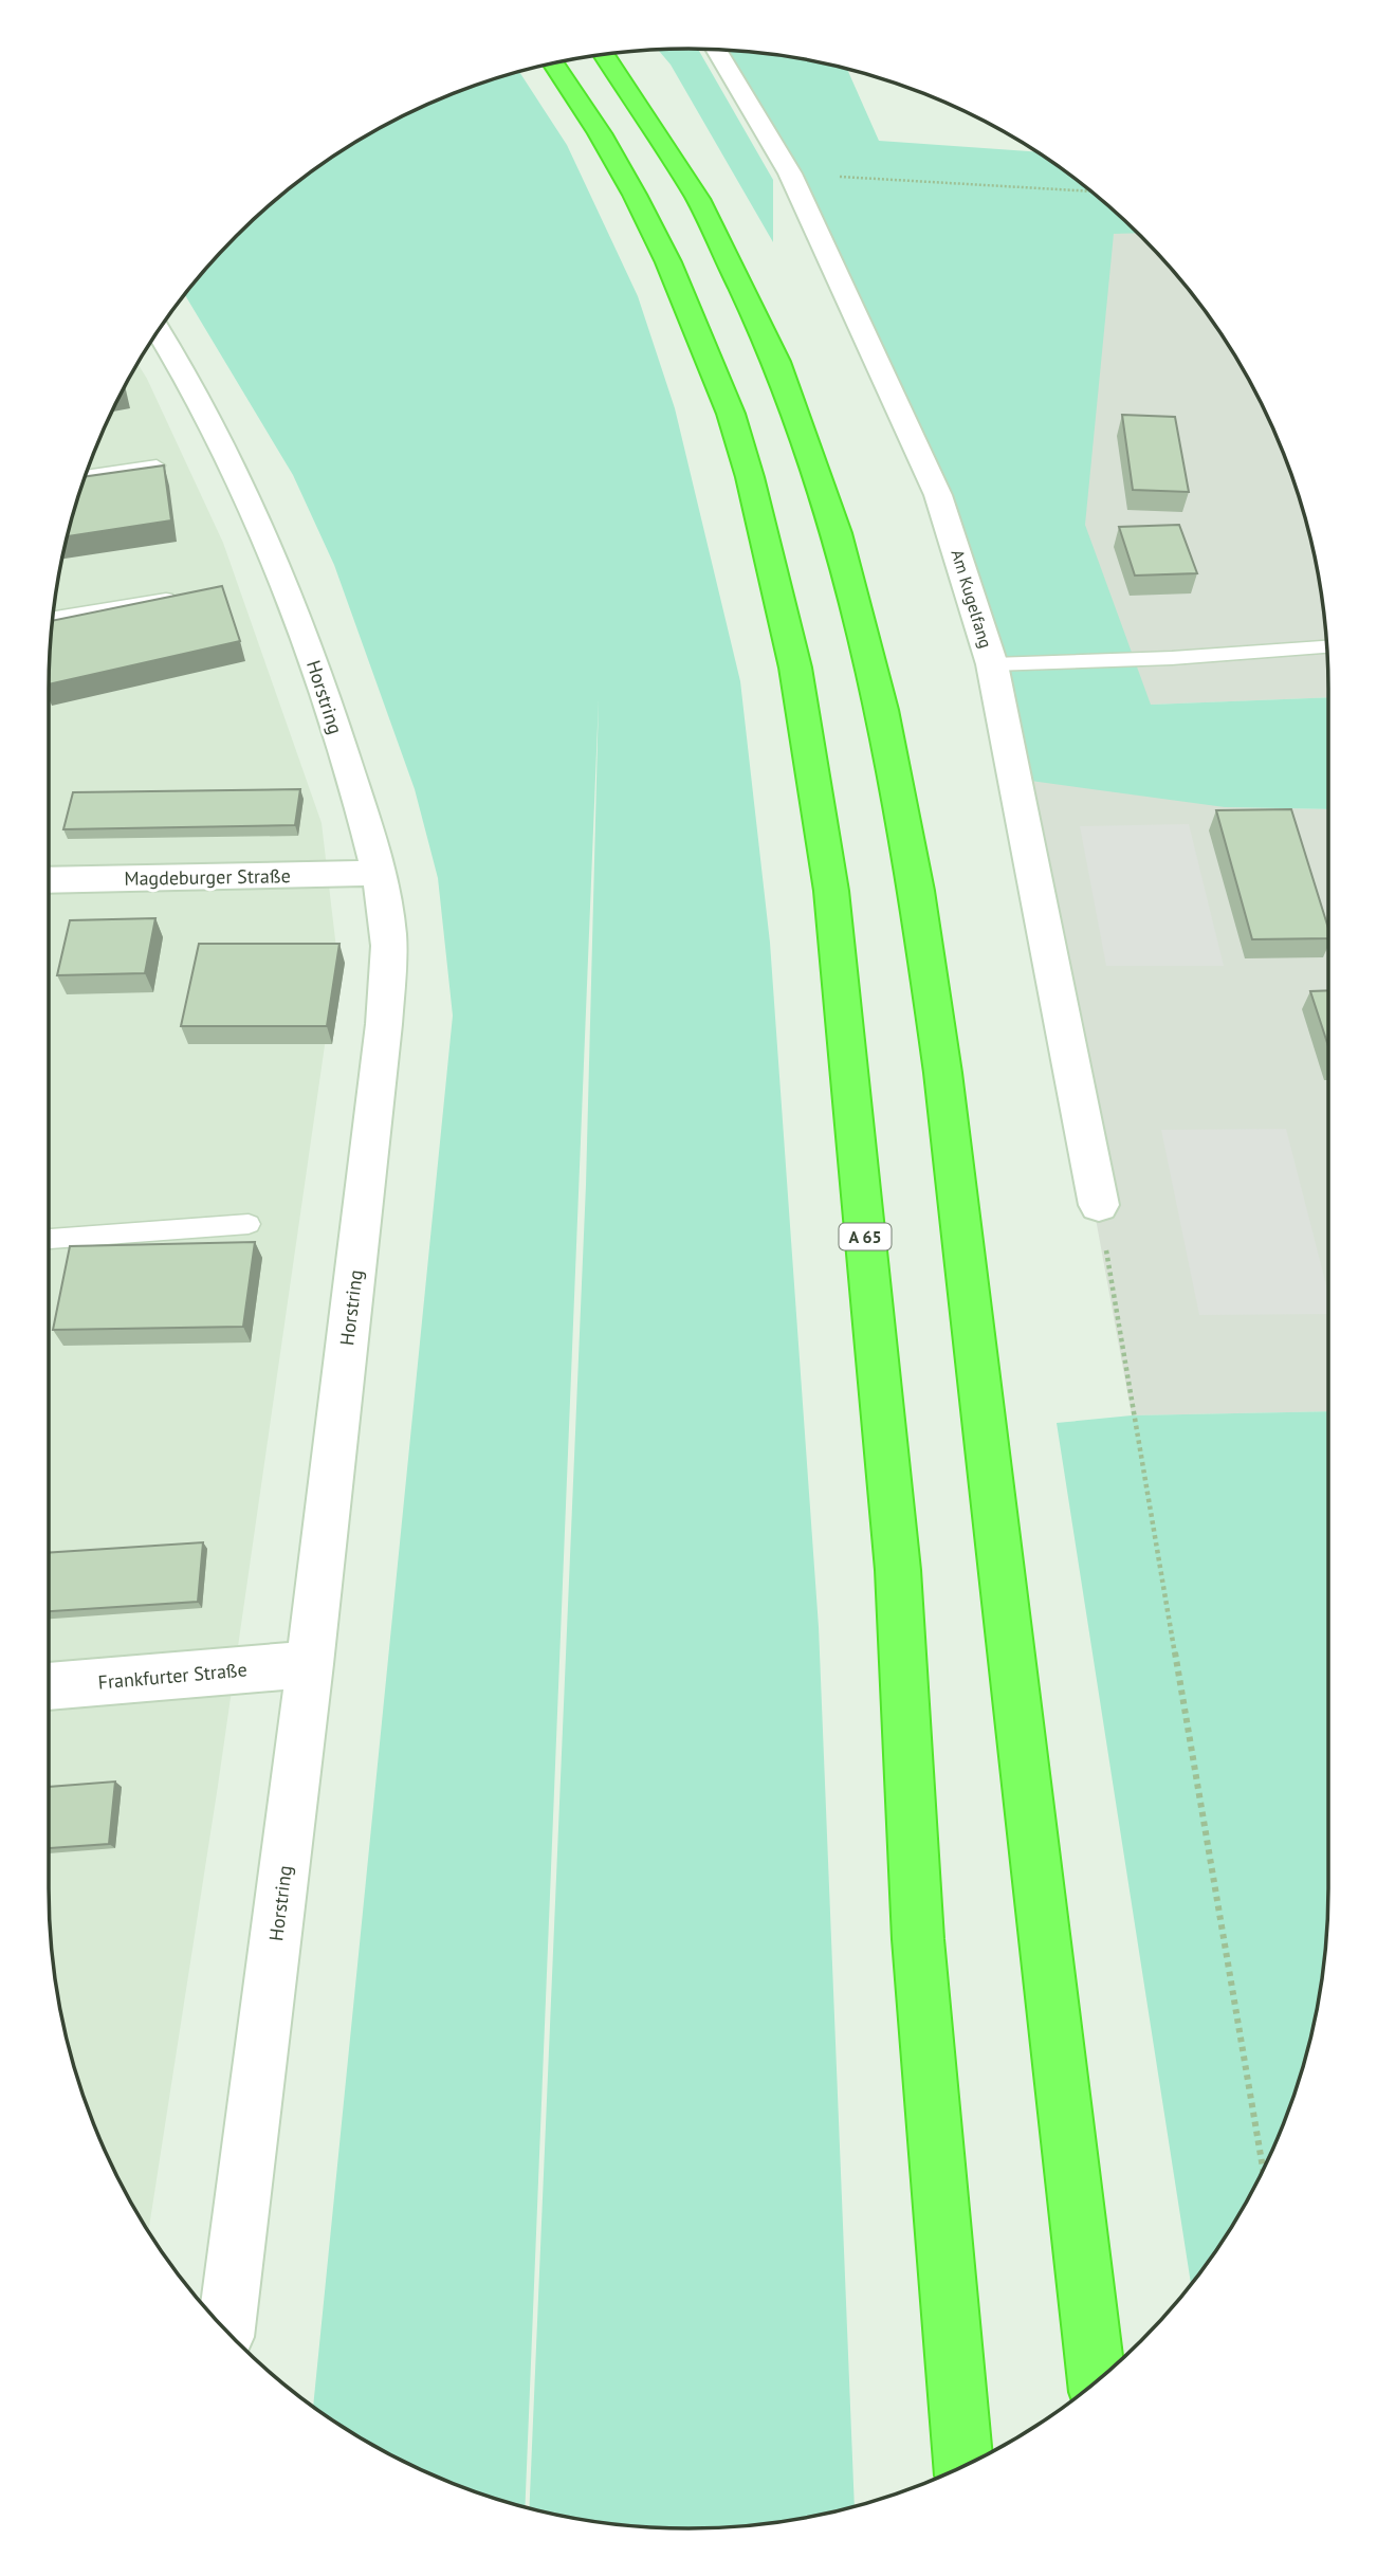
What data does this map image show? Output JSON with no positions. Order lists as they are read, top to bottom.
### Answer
{
  "streets": {
    "highway": ["A 65"],
    "street": [
      "Am Kugelfang",
      "Horstring",
      "Magdeburger Straße",
      "Frankfurter Straße"
    ]
  },
  "crossings": [
    ["Horstring", "Magdeburger Straße"],
    ["Horstring", "Frankfurter Straße"]
  ]
}
